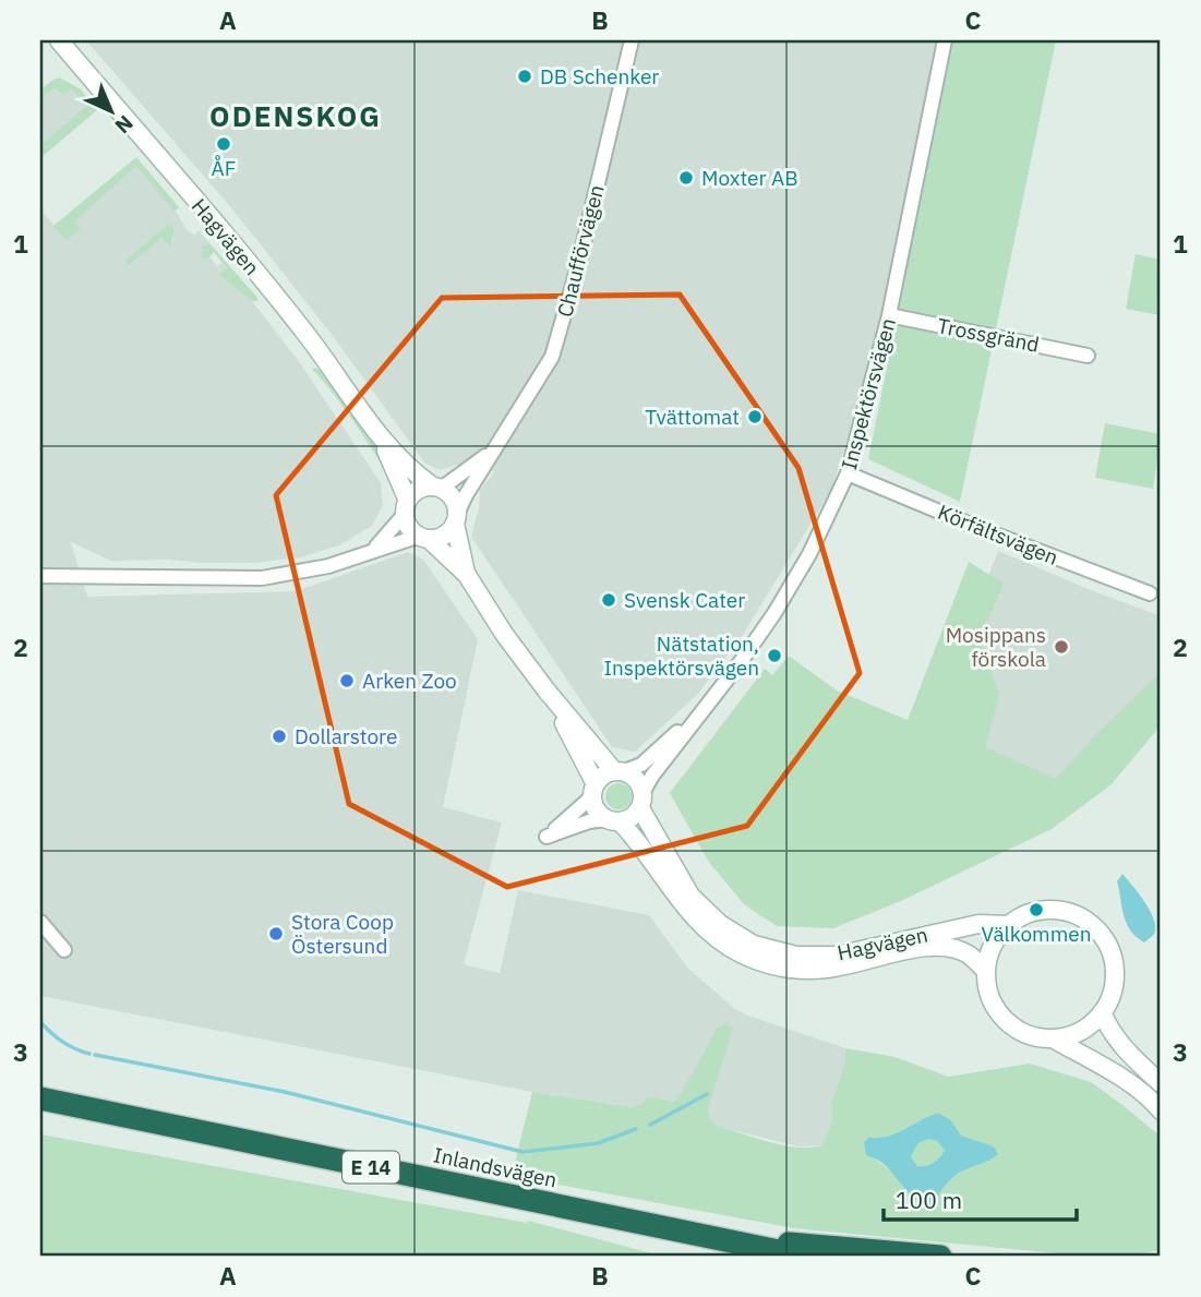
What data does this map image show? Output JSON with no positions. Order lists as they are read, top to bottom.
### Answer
{
  "streets": {
    "highway": ["E 14", "Inlandsvägen"],
    "street": [
      "Hagvägen",
      "Chaufförvägen",
      "Trossgränd",
      "Inspektörsvägen",
      "Körfältsvägen"
    ]
  },
  "crossings": [
    ["Hagvägen", "Chaufförvägen"],
    ["Hagvägen", "Inspektörsvägen"],
    ["Trossgränd", "Inspektörsvägen"],
    ["Inspektörsvägen", "Körfältsvägen"]
  ],
  "districts": ["ODENSKOG"],
  "places": [
    "DB Schenker",
    "ÅF",
    "Moxter AB",
    "Tvättomat",
    "Svensk Cater",
    "Mosippans förskola",
    "Nätstation, Inspektörsvägen",
    "Arken Zoo",
    "Dollarstore",
    "Välkommen",
    "Stora Coop Östersund"
  ],
  "scale_bar": "100 m",
  "north": "bottom right",
  "grid": {
    "columns": ["A", "B", "C"],
    "rows": ["1", "2", "3"]
  }
}
